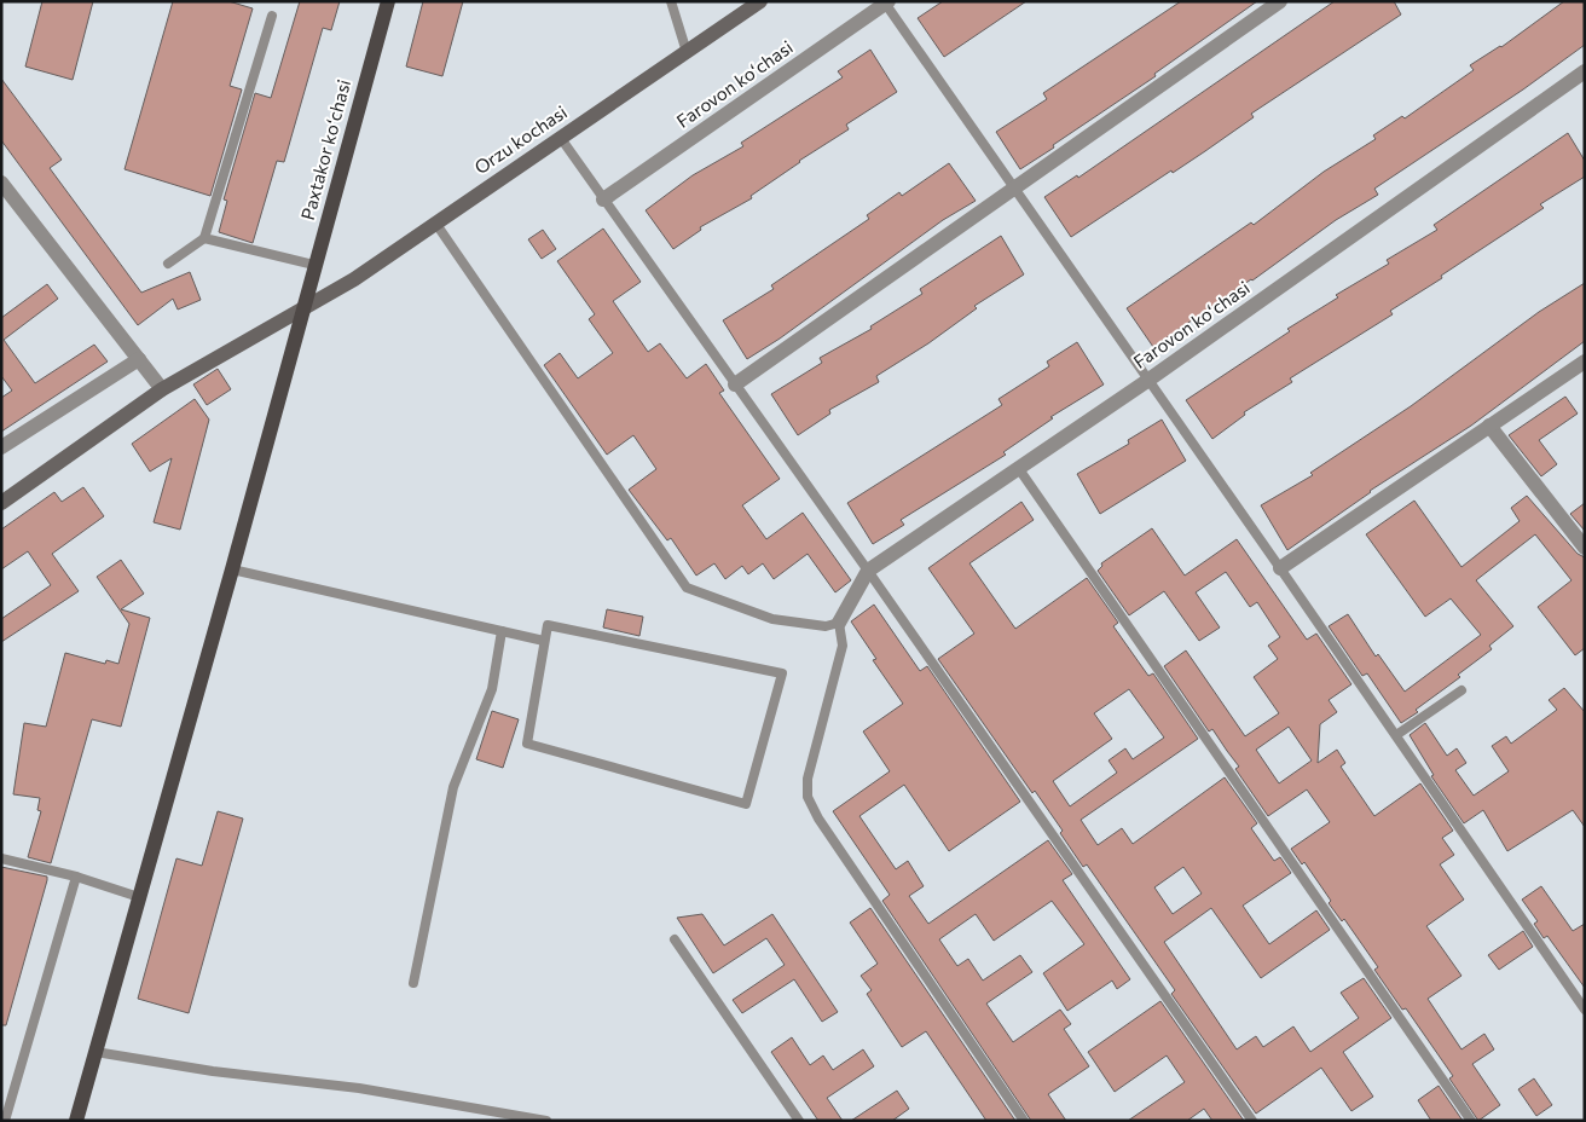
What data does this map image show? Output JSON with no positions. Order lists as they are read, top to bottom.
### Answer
{
  "streets": {
    "main road": ["Orzu kochasi", "Paxtakor koʻchasi"],
    "street": ["Farovon koʻchasi"]
  },
  "crossings": [
    ["Orzu kochasi", "Paxtakor koʻchasi"]
  ]
}
